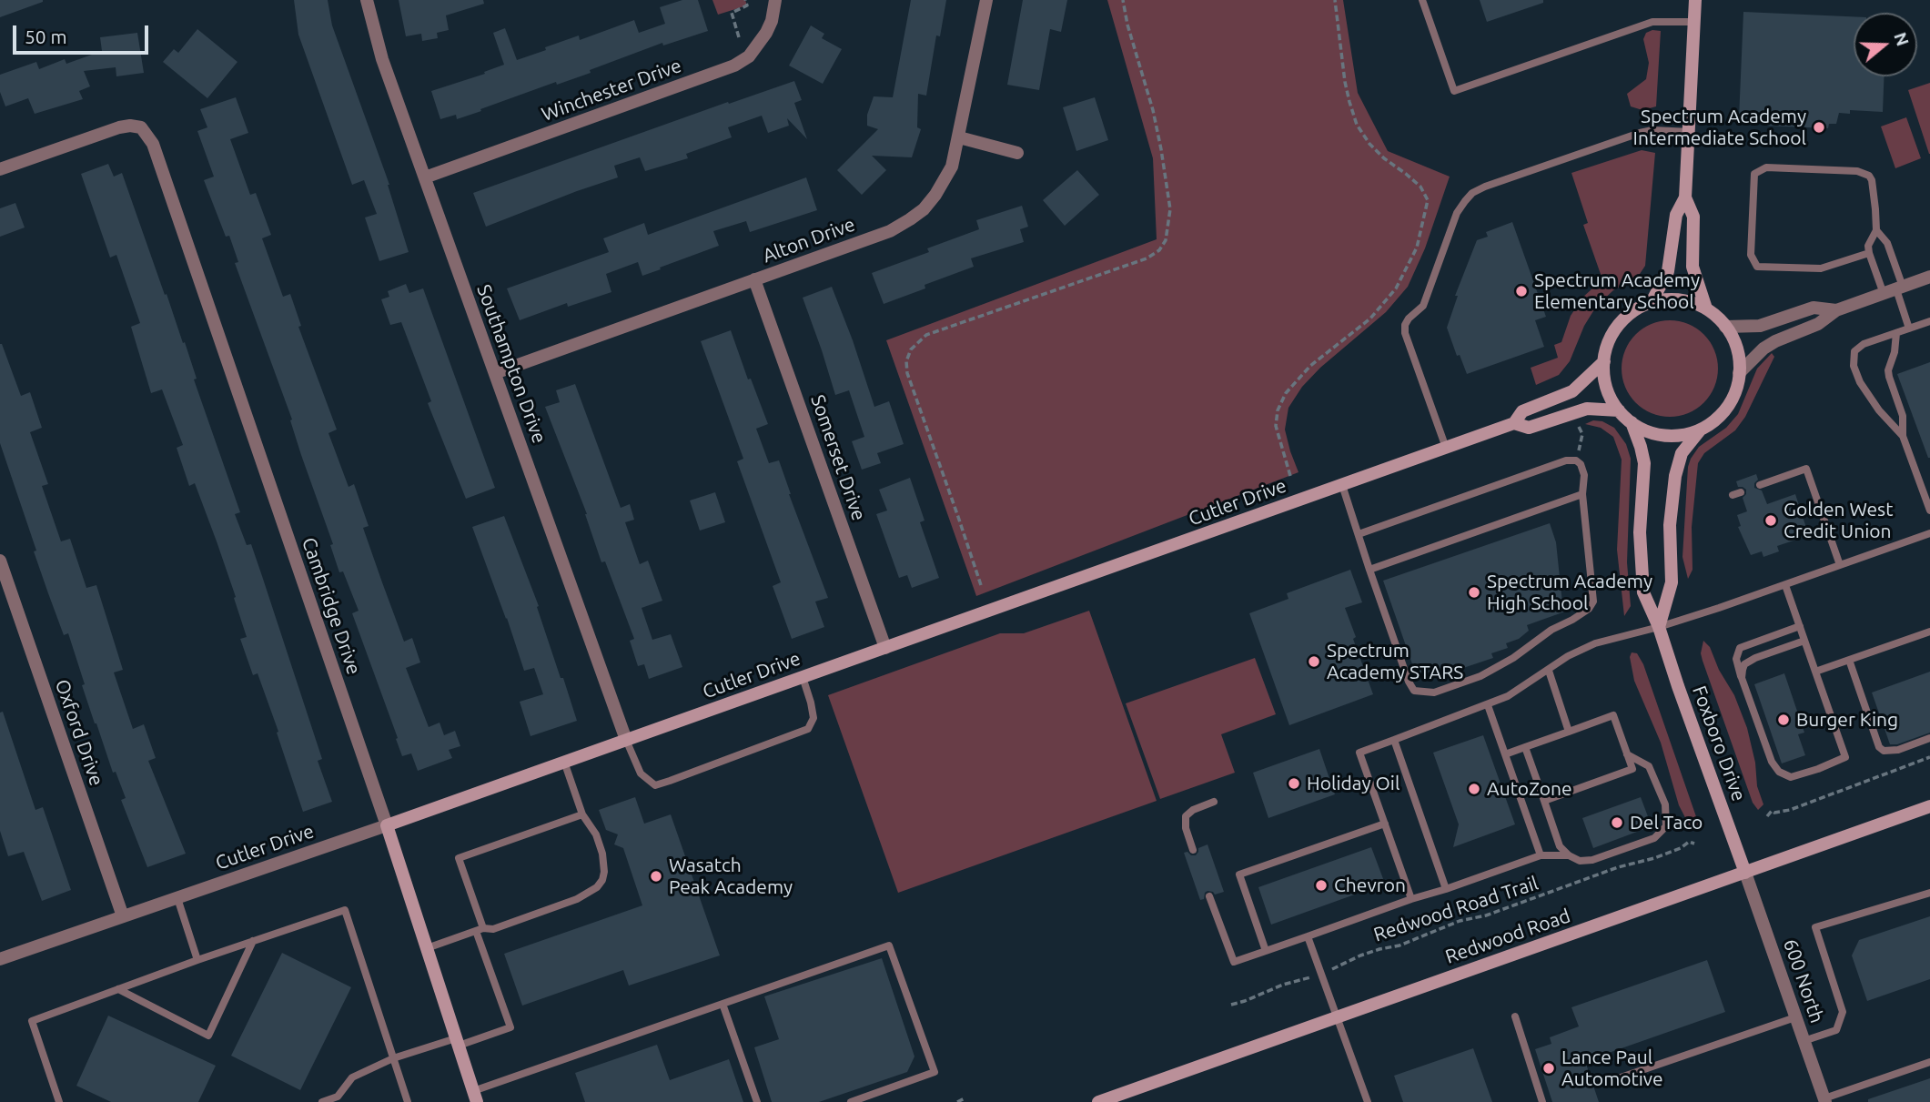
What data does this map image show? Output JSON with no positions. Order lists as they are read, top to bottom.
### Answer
{
  "streets": {
    "street": [
      "Winchester Drive",
      "Alton Drive",
      "Southampton Drive",
      "Somerset Drive",
      "Cutler Drive",
      "Cambridge Drive",
      "Oxford Drive",
      "Foxboro Drive",
      "Redwood Road",
      "600 North"
    ],
    "path": ["Redwood Road Trail"]
  },
  "crossings": [
    ["Winchester Drive", "Southampton Drive"],
    ["Alton Drive", "Southampton Drive"],
    ["Alton Drive", "Somerset Drive"],
    ["Southampton Drive", "Cutler Drive"],
    ["Somerset Drive", "Cutler Drive"],
    ["Cutler Drive", "Cambridge Drive"],
    ["Cutler Drive", "Oxford Drive"],
    ["Cutler Drive", "Foxboro Drive"],
    ["Foxboro Drive", "Redwood Road"],
    ["Foxboro Drive", "600 North"],
    ["Redwood Road", "600 North"]
  ],
  "places": [
    "Spectrum Academy Intermediate School",
    "Spectrum Academy Elementary School",
    "Golden West Credit Union",
    "Spectrum Academy High School",
    "Spectrum Academy STARS",
    "Burger King",
    "Holiday Oil",
    "AutoZone",
    "Del Taco",
    "Wasatch Peak Academy",
    "Chevron",
    "Lance Paul Automotive"
  ],
  "scale_bar": "50 m",
  "north": "right"
}
